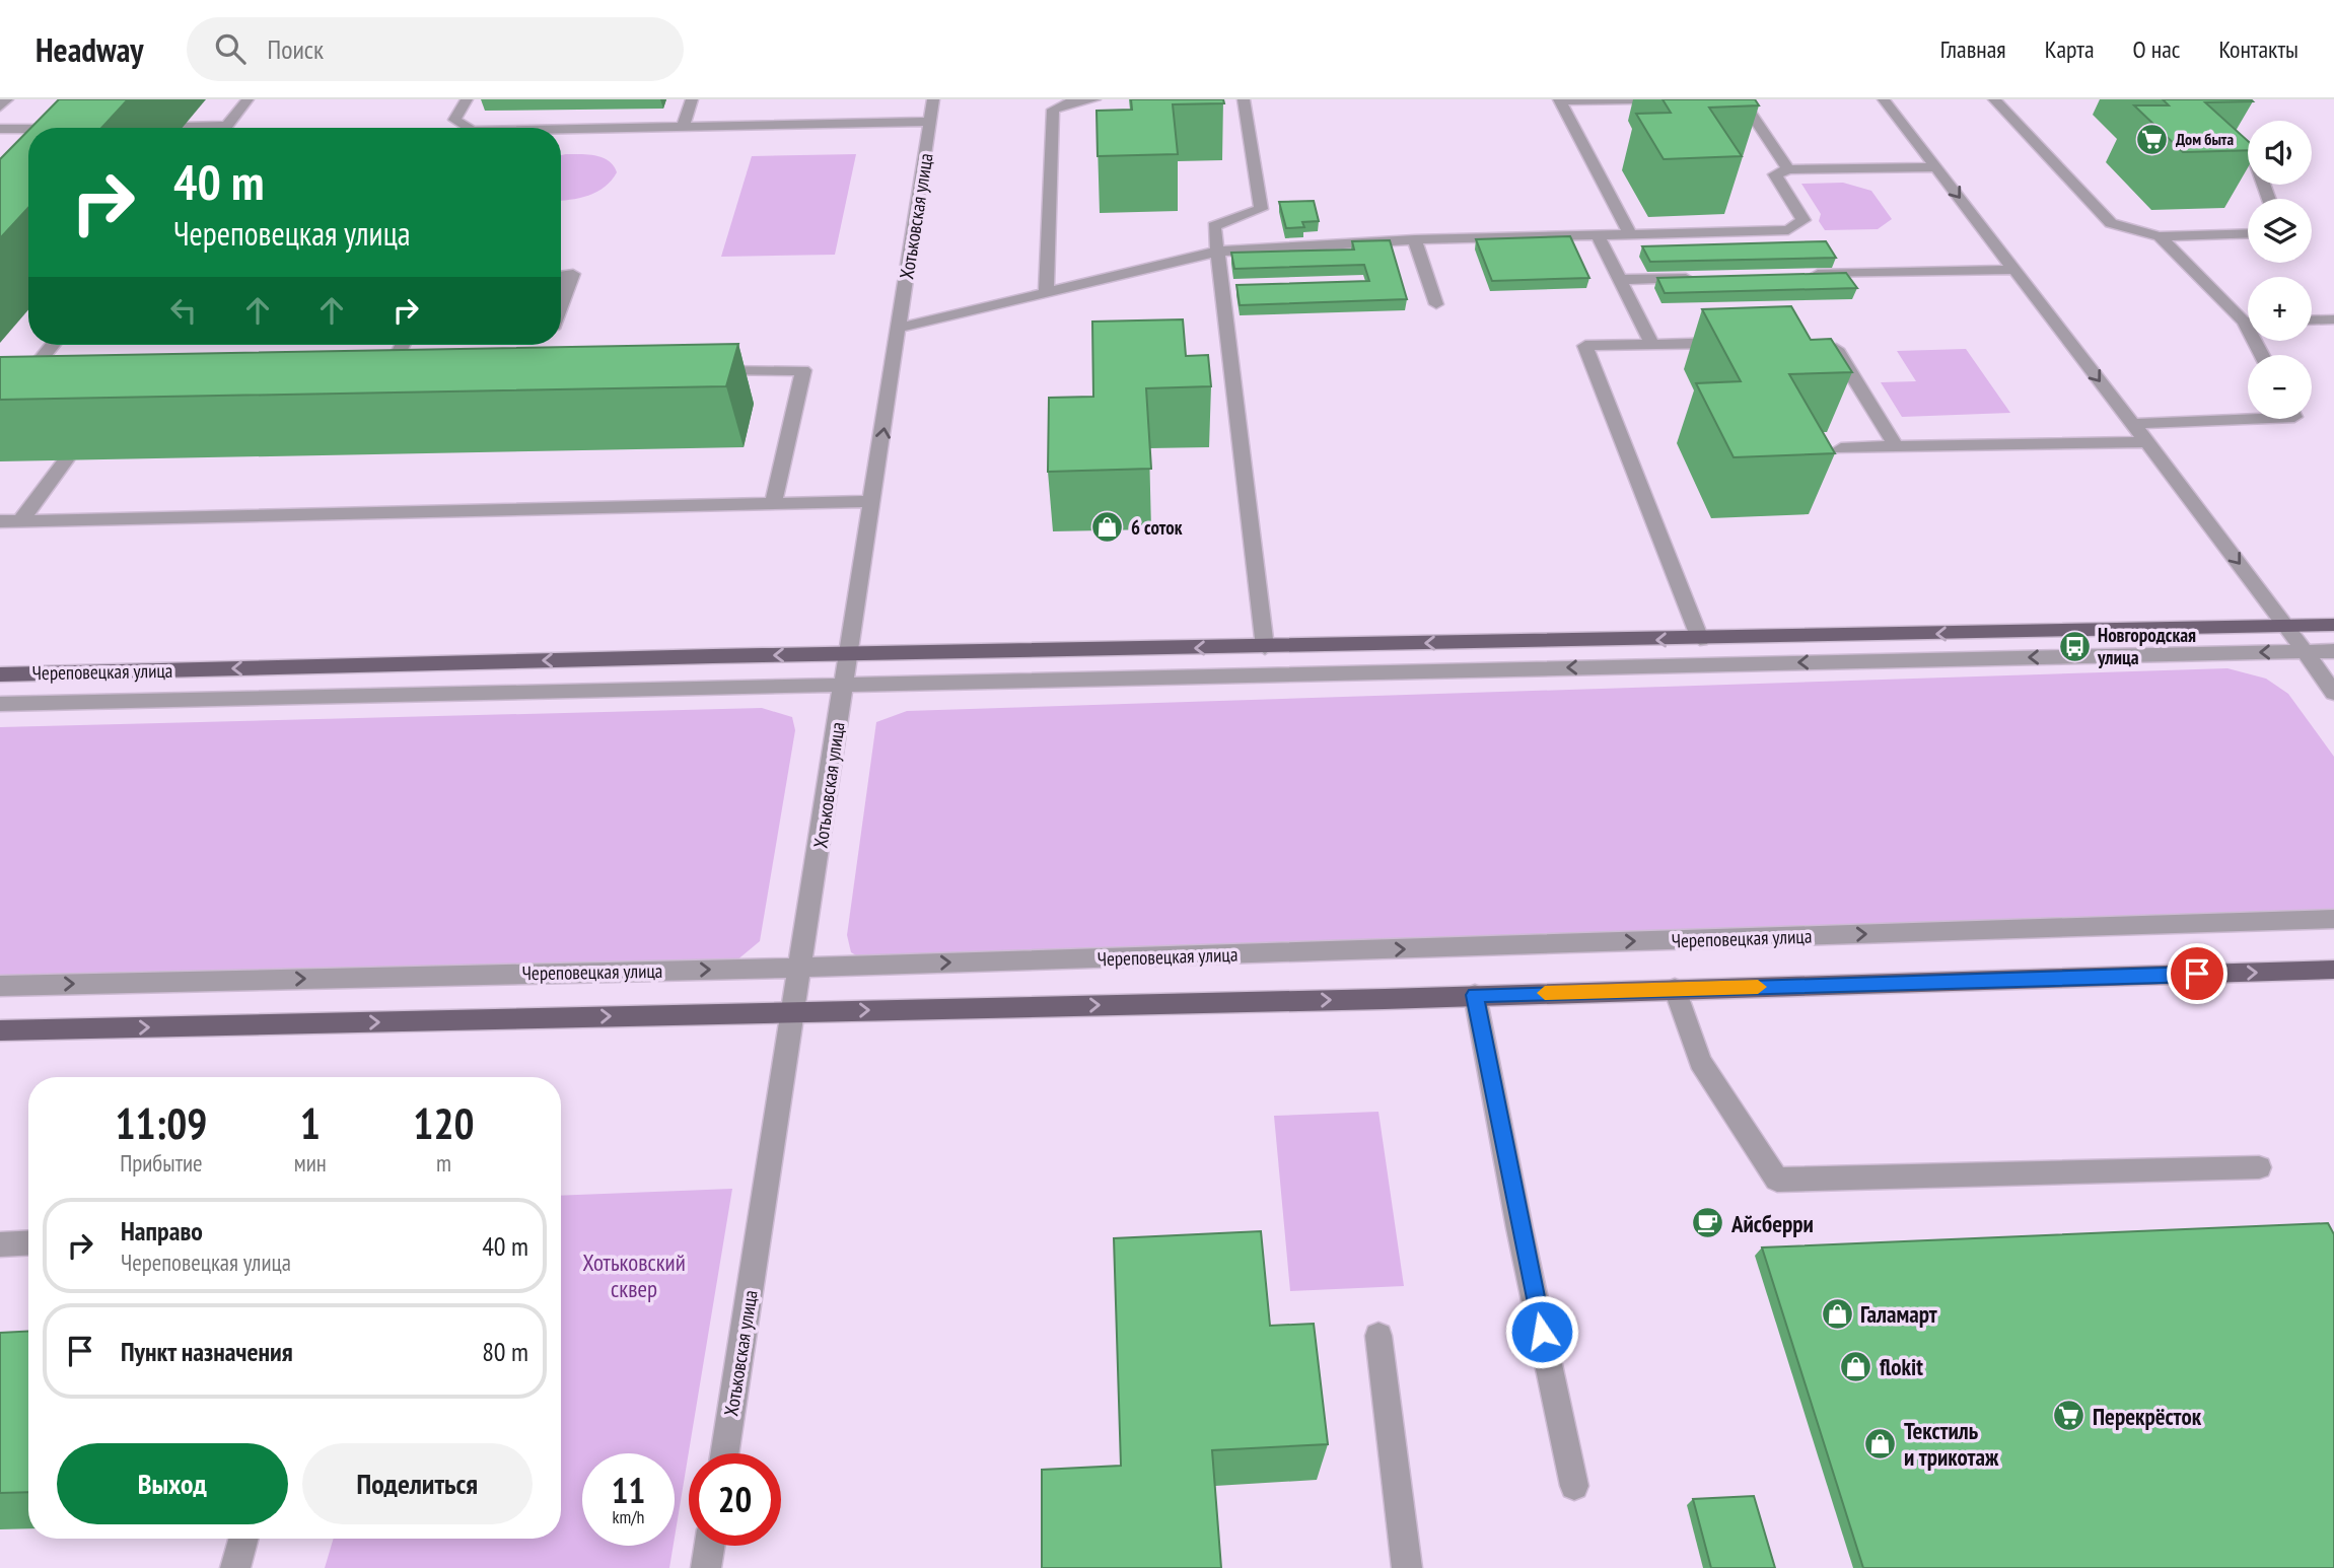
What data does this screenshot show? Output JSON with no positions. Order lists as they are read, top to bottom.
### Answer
{
  "streets": {
    "main road": ["Череповецкая улица"],
    "street": ["Хотьковская улица"]
  },
  "crossings": [
    ["Хотьковская улица", "Череповецкая улица"]
  ],
  "parks": ["Хотьковский сквер"],
  "places": {
    "supermarket": ["Дом быта", "Перекрёсток"],
    "shop": [
      "6 соток",
      "Галамарт",
      "flokit",
      "Текстиль и трикотаж"
    ],
    "bus stop": ["Новгородская улица"],
    "cafe": ["Айсберри"]
  },
  "page": {
    "header": "Headway",
    "search": "Поиск",
    "nav": [
      "Главная",
      "Карта",
      "О нас",
      "Контакты"
    ],
    "map_buttons": ["+", "−"],
    "turn": ["40 m", "Череповецкая улица"],
    "eta": [
      "11:09",
      "Прибытие",
      "1",
      "мин",
      "120",
      "m"
    ],
    "list": [
      {
        "name": "Направо",
        "note": "Череповецкая улица",
        "value": "40 m"
      },
      {
        "name": "Пункт назначения",
        "value": "80 m"
      }
    ],
    "buttons": ["Выход", "Поделиться"],
    "speed": "11 km/h",
    "limit": "20"
  }
}
